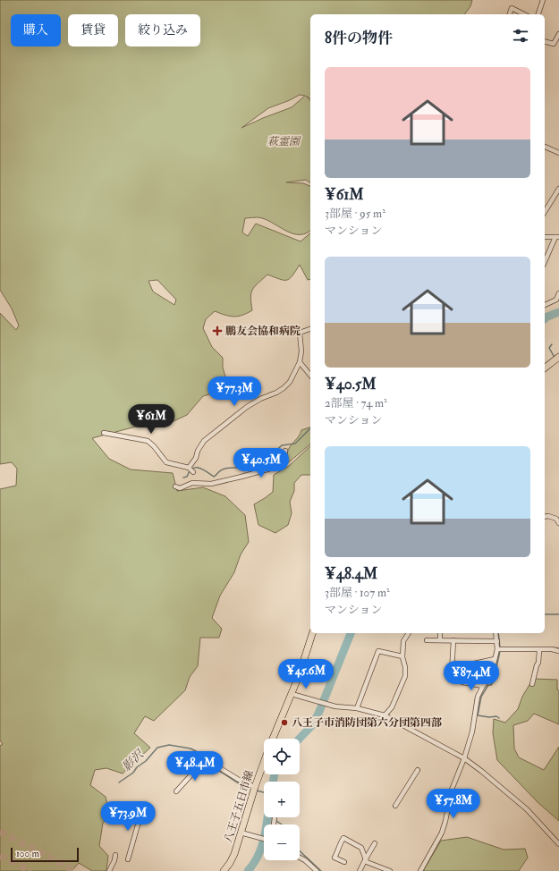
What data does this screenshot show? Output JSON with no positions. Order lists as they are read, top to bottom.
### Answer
{
  "streets": {
    "main road": ["八王子五日市線"]
  },
  "water": ["影沢"],
  "parks": ["萩霊園"],
  "places": {
    "health": ["鵬友会協和病院"],
    "other": ["八王子市消防団第六分団第四部"]
  },
  "scale_bar": "100 m",
  "page": {
    "chip": ["購入", "賃貸", "絞り込み"],
    "heading": "8件の物件",
    "list": [
      {
        "name": "¥61M",
        "note": "3部屋 · 95 m² · マンション"
      },
      {
        "name": "¥40.5M",
        "note": "2部屋 · 74 m² · マンション"
      },
      {
        "name": "¥48.4M",
        "note": "3部屋 · 107 m² · マンション"
      }
    ],
    "price": [
      "¥77.3M",
      "¥61M",
      "¥40.5M",
      "¥45.6M",
      "¥87.4M",
      "¥48.4M",
      "¥57.8M",
      "¥73.9M"
    ],
    "map_buttons": ["+", "−"],
    "scale": "100 m"
  }
}
